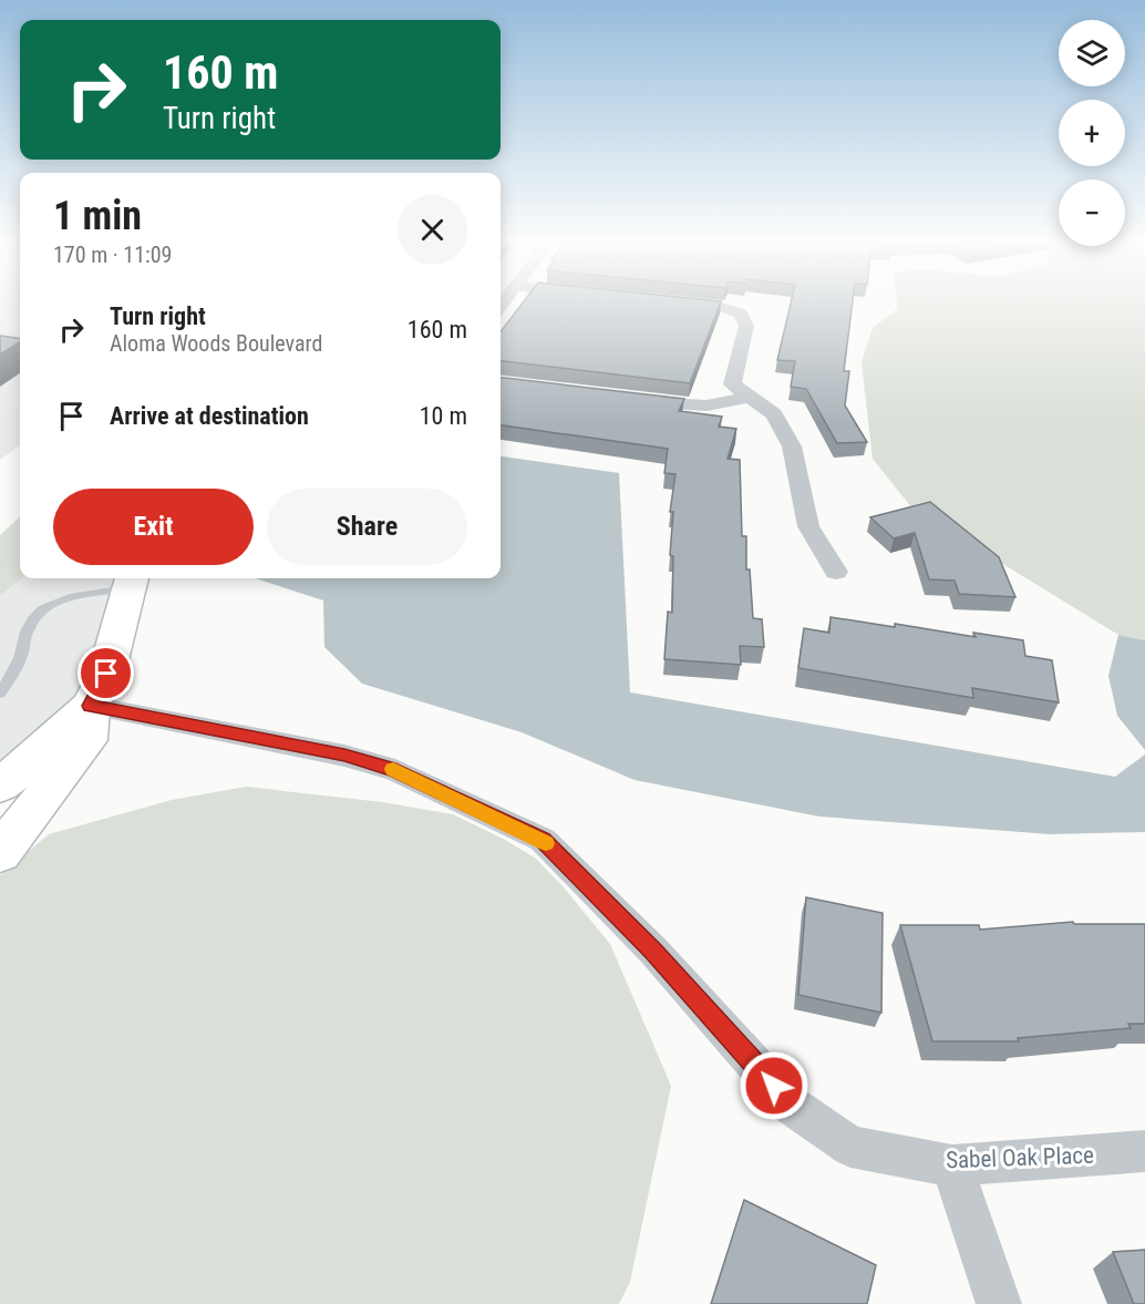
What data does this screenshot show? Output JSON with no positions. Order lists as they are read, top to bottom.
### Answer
{
  "streets": {
    "street": ["Sabel Oak Place"]
  },
  "page": {
    "map_buttons": ["+", "−"],
    "turn": ["160 m", "Turn right"],
    "heading": ["1 min", "170 m · 11:09"],
    "list": [
      {
        "name": "Turn right",
        "note": "Aloma Woods Boulevard",
        "value": "160 m"
      },
      {
        "name": "Arrive at destination",
        "value": "10 m"
      }
    ],
    "buttons": ["Exit", "Share"]
  }
}
